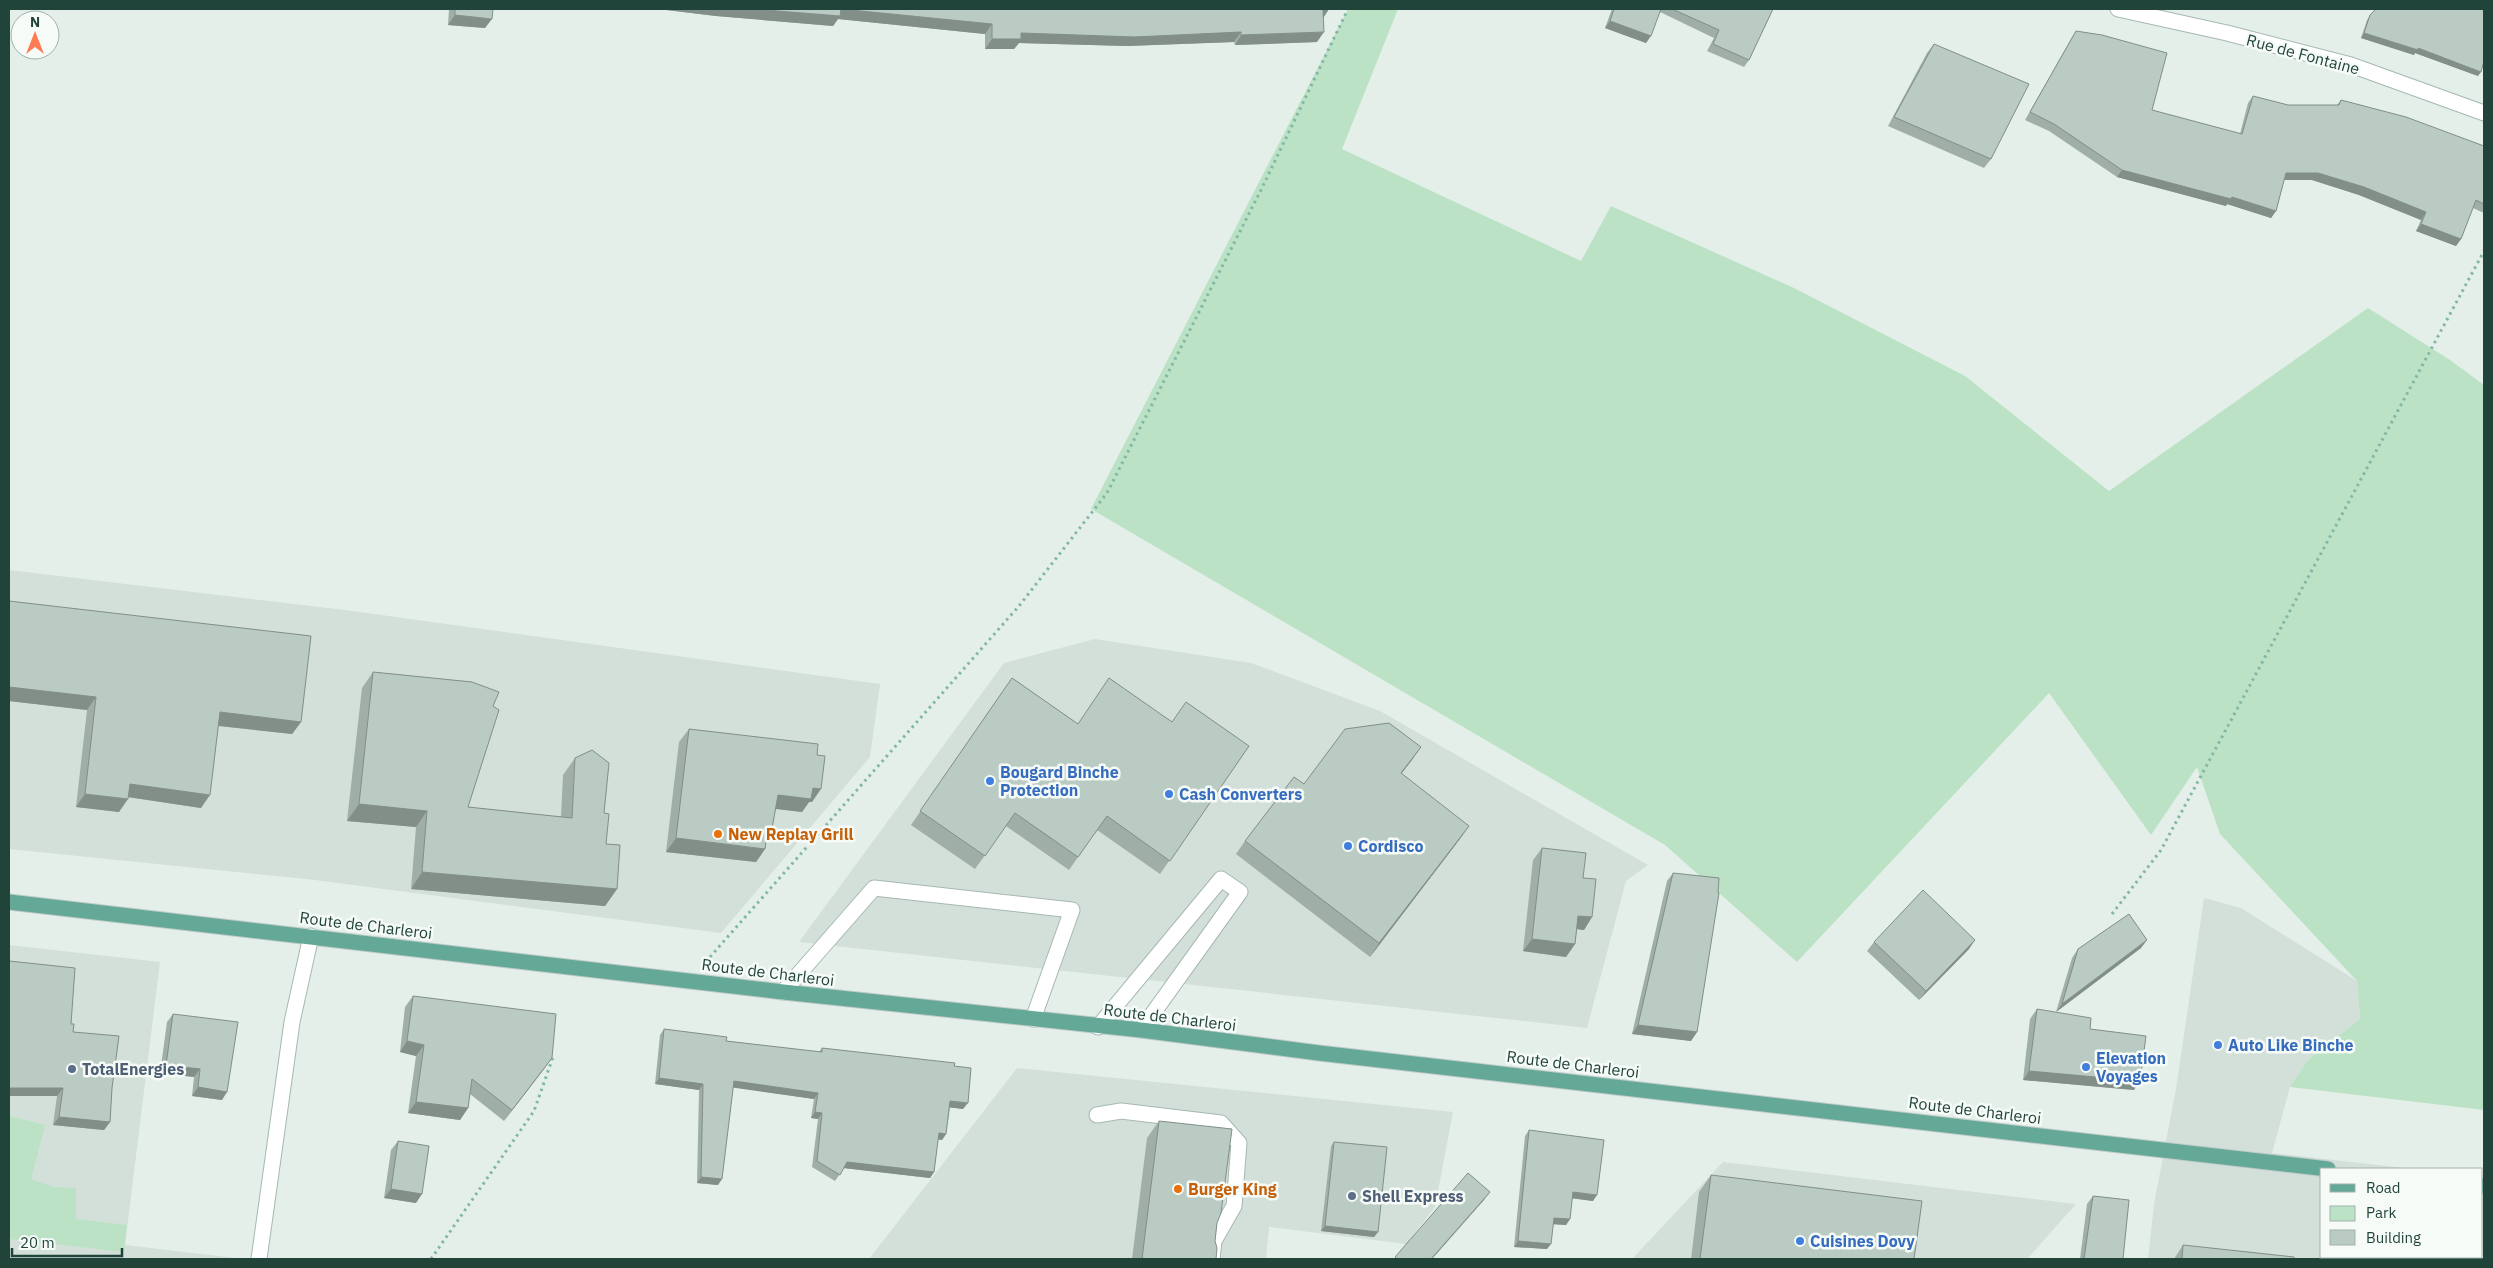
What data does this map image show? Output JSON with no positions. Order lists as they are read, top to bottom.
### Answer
{
  "streets": {
    "main road": ["Route de Charleroi"],
    "street": ["Rue de Fontaine"]
  },
  "places": [
    "Bougard Binche Protection",
    "Cash Converters",
    "New Replay Grill",
    "Cordisco",
    "Auto Like Binche",
    "Elevation Voyages",
    "TotalEnergies",
    "Burger King",
    "Shell Express",
    "Cuisines Dovy"
  ],
  "legend": ["Road", "Park", "Building"],
  "scale_bar": "20 m",
  "north": "top"
}
